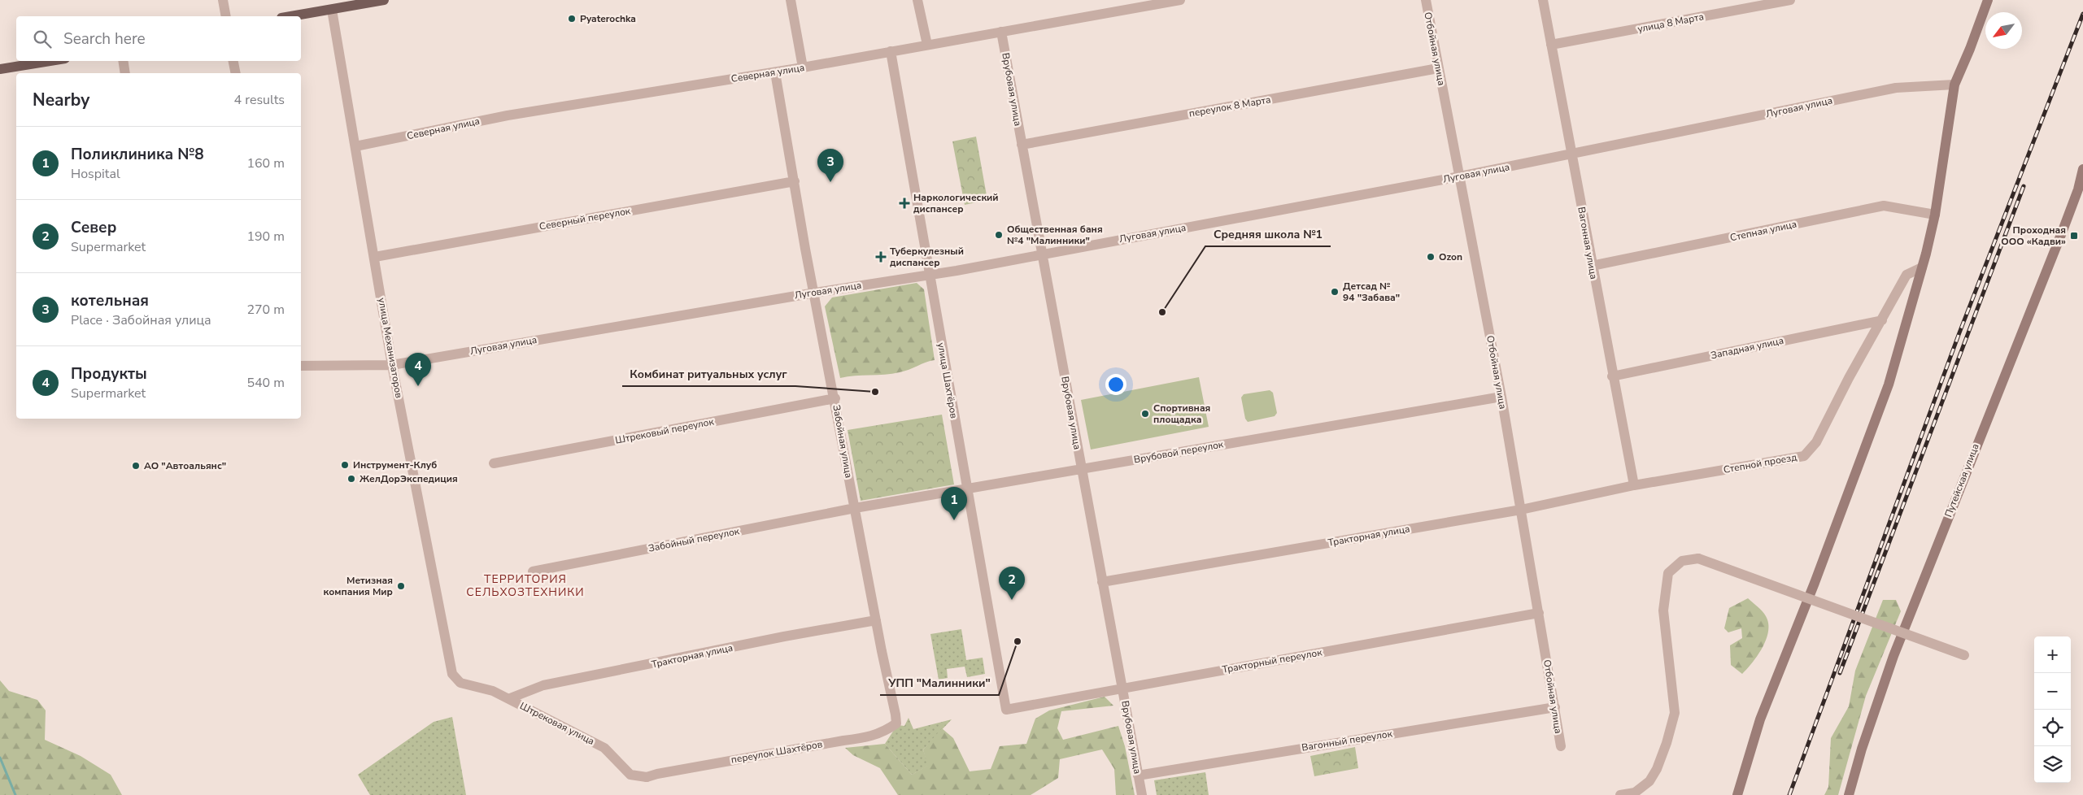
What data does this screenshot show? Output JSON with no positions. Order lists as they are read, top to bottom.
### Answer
{
  "streets": {
    "main road": ["Путейская улица"],
    "street": [
      "улица 8 Марта",
      "Отбойная улица",
      "Северная улица",
      "Врубовая улица",
      "переулок 8 Марта",
      "Луговая улица",
      "Северный переулок",
      "Степная улица",
      "Вагонная улица",
      "улица Механизаторов",
      "Западная улица",
      "улица Шахтёров",
      "Штрековый переулок",
      "Забойная улица",
      "Врубовой переулок",
      "Степной проезд",
      "Тракторная улица",
      "Забойный переулок",
      "Тракторный переулок",
      "Штрековая улица",
      "Вагонный переулок",
      "переулок Шахтёров"
    ]
  },
  "crossings": [
    ["улица 8 Марта", "Вагонная улица"],
    ["Отбойная улица", "переулок 8 Марта"],
    ["Отбойная улица", "Луговая улица"],
    ["Отбойная улица", "Врубовой переулок"],
    ["Отбойная улица", "Тракторная улица"],
    ["Отбойная улица", "Тракторный переулок"],
    ["Отбойная улица", "Вагонный переулок"],
    ["Северная улица", "Врубовая улица"],
    ["Северная улица", "улица Механизаторов"],
    ["Северная улица", "улица Шахтёров"],
    ["Северная улица", "Забойная улица"],
    ["Врубовая улица", "переулок 8 Марта"],
    ["Врубовая улица", "Луговая улица"],
    ["Врубовая улица", "Врубовой переулок"],
    ["Врубовая улица", "Тракторная улица"],
    ["Врубовая улица", "Тракторный переулок"],
    ["Врубовая улица", "Вагонный переулок"],
    ["Луговая улица", "Вагонная улица"],
    ["Луговая улица", "улица Механизаторов"],
    ["Луговая улица", "улица Шахтёров"],
    ["Луговая улица", "Забойная улица"],
    ["Северный переулок", "улица Механизаторов"],
    ["Северный переулок", "Забойная улица"],
    ["Степная улица", "Вагонная улица"],
    ["Вагонная улица", "Западная улица"],
    ["Вагонная улица", "Степной проезд"],
    ["Вагонная улица", "Тракторная улица"],
    ["улица Механизаторов", "Штрековая улица"],
    ["Западная улица", "Степной проезд"],
    ["улица Шахтёров", "Врубовой переулок"],
    ["улица Шахтёров", "Тракторный переулок"],
    ["Штрековый переулок", "Забойная улица"],
    ["Забойная улица", "Врубовой переулок"],
    ["Забойная улица", "Тракторная улица"],
    ["Забойная улица", "Забойный переулок"],
    ["Забойная улица", "переулок Шахтёров"],
    ["Врубовой переулок", "Забойный переулок"],
    ["Степной проезд", "Тракторная улица"],
    ["Тракторная улица", "Штрековая улица"],
    ["Штрековая улица", "переулок Шахтёров"]
  ],
  "districts": ["ТЕРРИТОРИЯ СЕЛЬХОЗТЕХНИКИ"],
  "places": {
    "other": [
      "Pyaterochka",
      "Общественная баня №4 \"Малинники\"",
      "Ozon",
      "Детсад № 94 \"Забава\"",
      "Средняя школа №1",
      "Комбинат ритуальных услуг",
      "Спортивная площадка",
      "Инструмент-Клуб",
      "АО \"Автоальянс\"",
      "ЖелДорЭкспедиция",
      "Метизная компания Мир",
      "УПП \"Малинники\""
    ],
    "health": ["Наркологический диспансер", "Туберкулезный диспансер"],
    "transit": ["Проходная ООО «Кадви»"]
  },
  "north": "bottom left",
  "page": {
    "search": "Search here",
    "heading": ["Nearby", "4 results"],
    "list": [
      {
        "mark": "1",
        "name": "Поликлиника №8",
        "note": "Hospital",
        "value": "160 m"
      },
      {
        "mark": "2",
        "name": "Север",
        "note": "Supermarket",
        "value": "190 m"
      },
      {
        "mark": "3",
        "name": "котельная",
        "note": "Place · Забойная улица",
        "value": "270 m"
      },
      {
        "mark": "4",
        "name": "Продукты",
        "note": "Supermarket",
        "value": "540 m"
      }
    ],
    "pins": [
      "3",
      "4",
      "1",
      "2"
    ],
    "map_buttons": ["+", "−"]
  }
}
